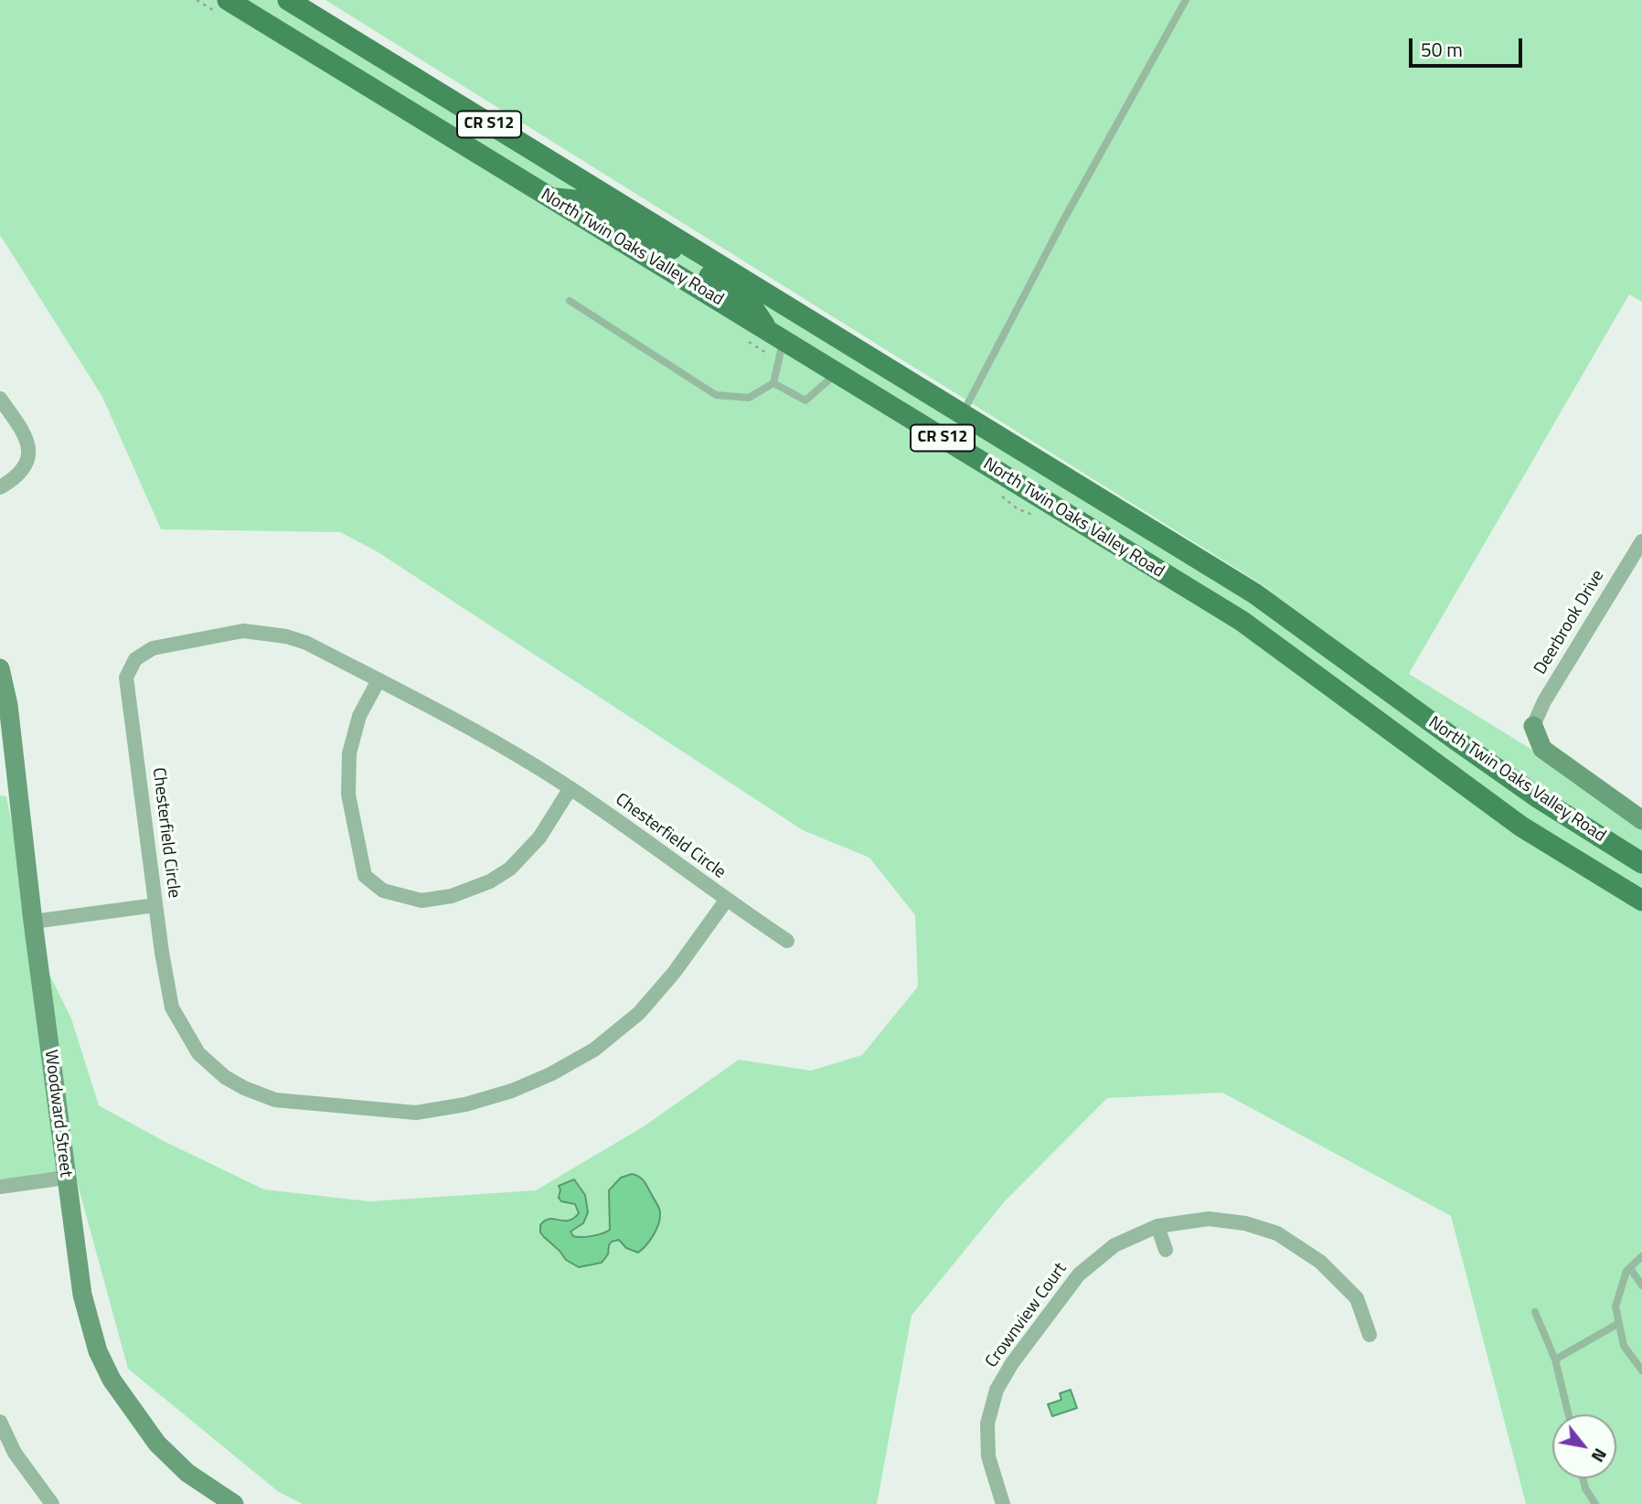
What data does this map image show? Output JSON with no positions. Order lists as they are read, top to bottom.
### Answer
{
  "streets": {
    "main road": ["CR S12", "North Twin Oaks Valley Road"],
    "street": [
      "Deerbrook Drive",
      "Chesterfield Circle",
      "Woodward Street",
      "Crownview Court"
    ]
  },
  "scale_bar": "50 m",
  "north": "bottom right"
}
